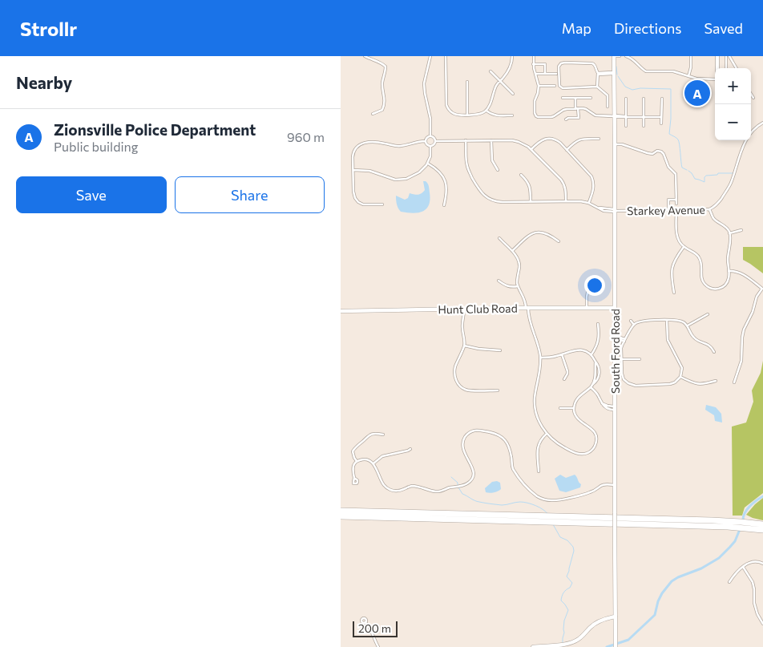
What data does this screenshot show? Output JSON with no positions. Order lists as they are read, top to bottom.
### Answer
{
  "streets": {
    "main road": ["Hunt Club Road", "South Ford Road"],
    "street": ["Starkey Avenue"]
  },
  "crossings": [
    ["Starkey Avenue", "South Ford Road"],
    ["Hunt Club Road", "South Ford Road"]
  ],
  "scale_bar": "200 m",
  "page": {
    "header": "Strollr",
    "nav": ["Map", "Directions", "Saved"],
    "heading": "Nearby",
    "map_buttons": ["+", "−"],
    "pins": "A",
    "list": [
      {
        "mark": "A",
        "name": "Zionsville Police Department",
        "note": "Public building",
        "value": "960 m"
      }
    ],
    "buttons": ["Save", "Share"],
    "scale": "200 m"
  }
}
